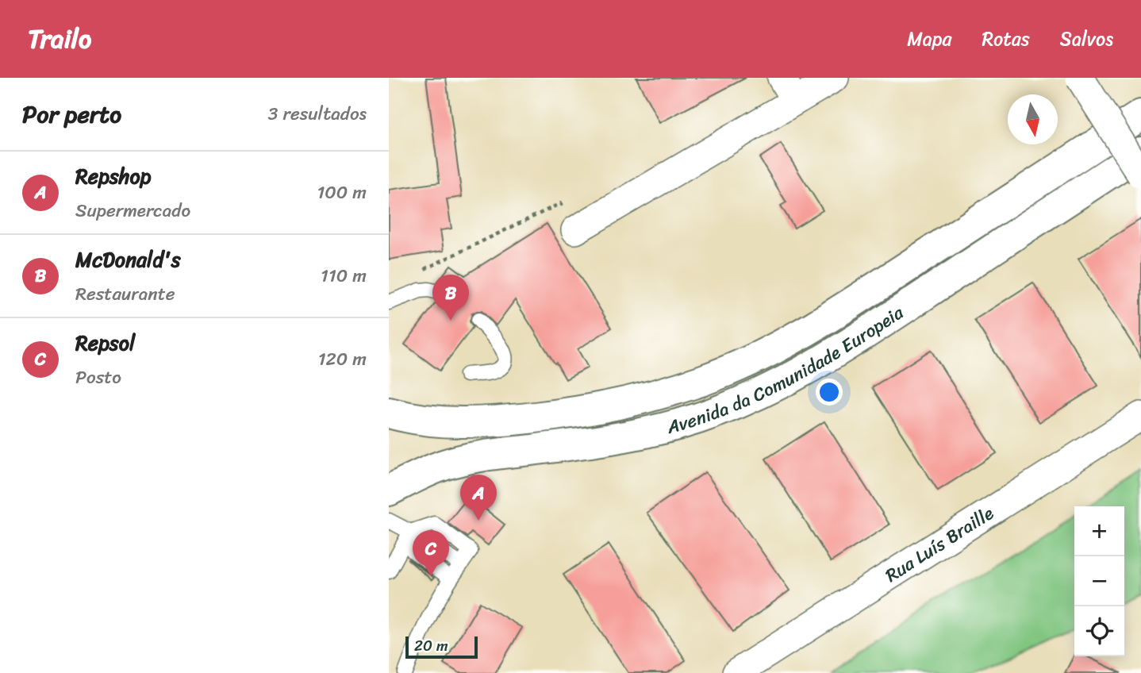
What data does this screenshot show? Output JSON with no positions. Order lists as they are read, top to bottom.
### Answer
{
  "streets": {
    "main road": ["Avenida da Comunidade Europeia"],
    "street": ["Rua Luís Braille"]
  },
  "scale_bar": "20 m",
  "north": "bottom",
  "page": {
    "header": "Trailo",
    "nav": ["Mapa", "Rotas", "Salvos"],
    "heading": ["Por perto", "3 resultados"],
    "list": [
      {
        "mark": "A",
        "name": "Repshop",
        "note": "Supermercado",
        "value": "100 m"
      },
      {
        "mark": "B",
        "name": "McDonald's",
        "note": "Restaurante",
        "value": "110 m"
      },
      {
        "mark": "C",
        "name": "Repsol",
        "note": "Posto",
        "value": "120 m"
      }
    ],
    "pins": ["B", "A", "C"],
    "map_buttons": ["+", "−"],
    "scale": "20 m"
  }
}
